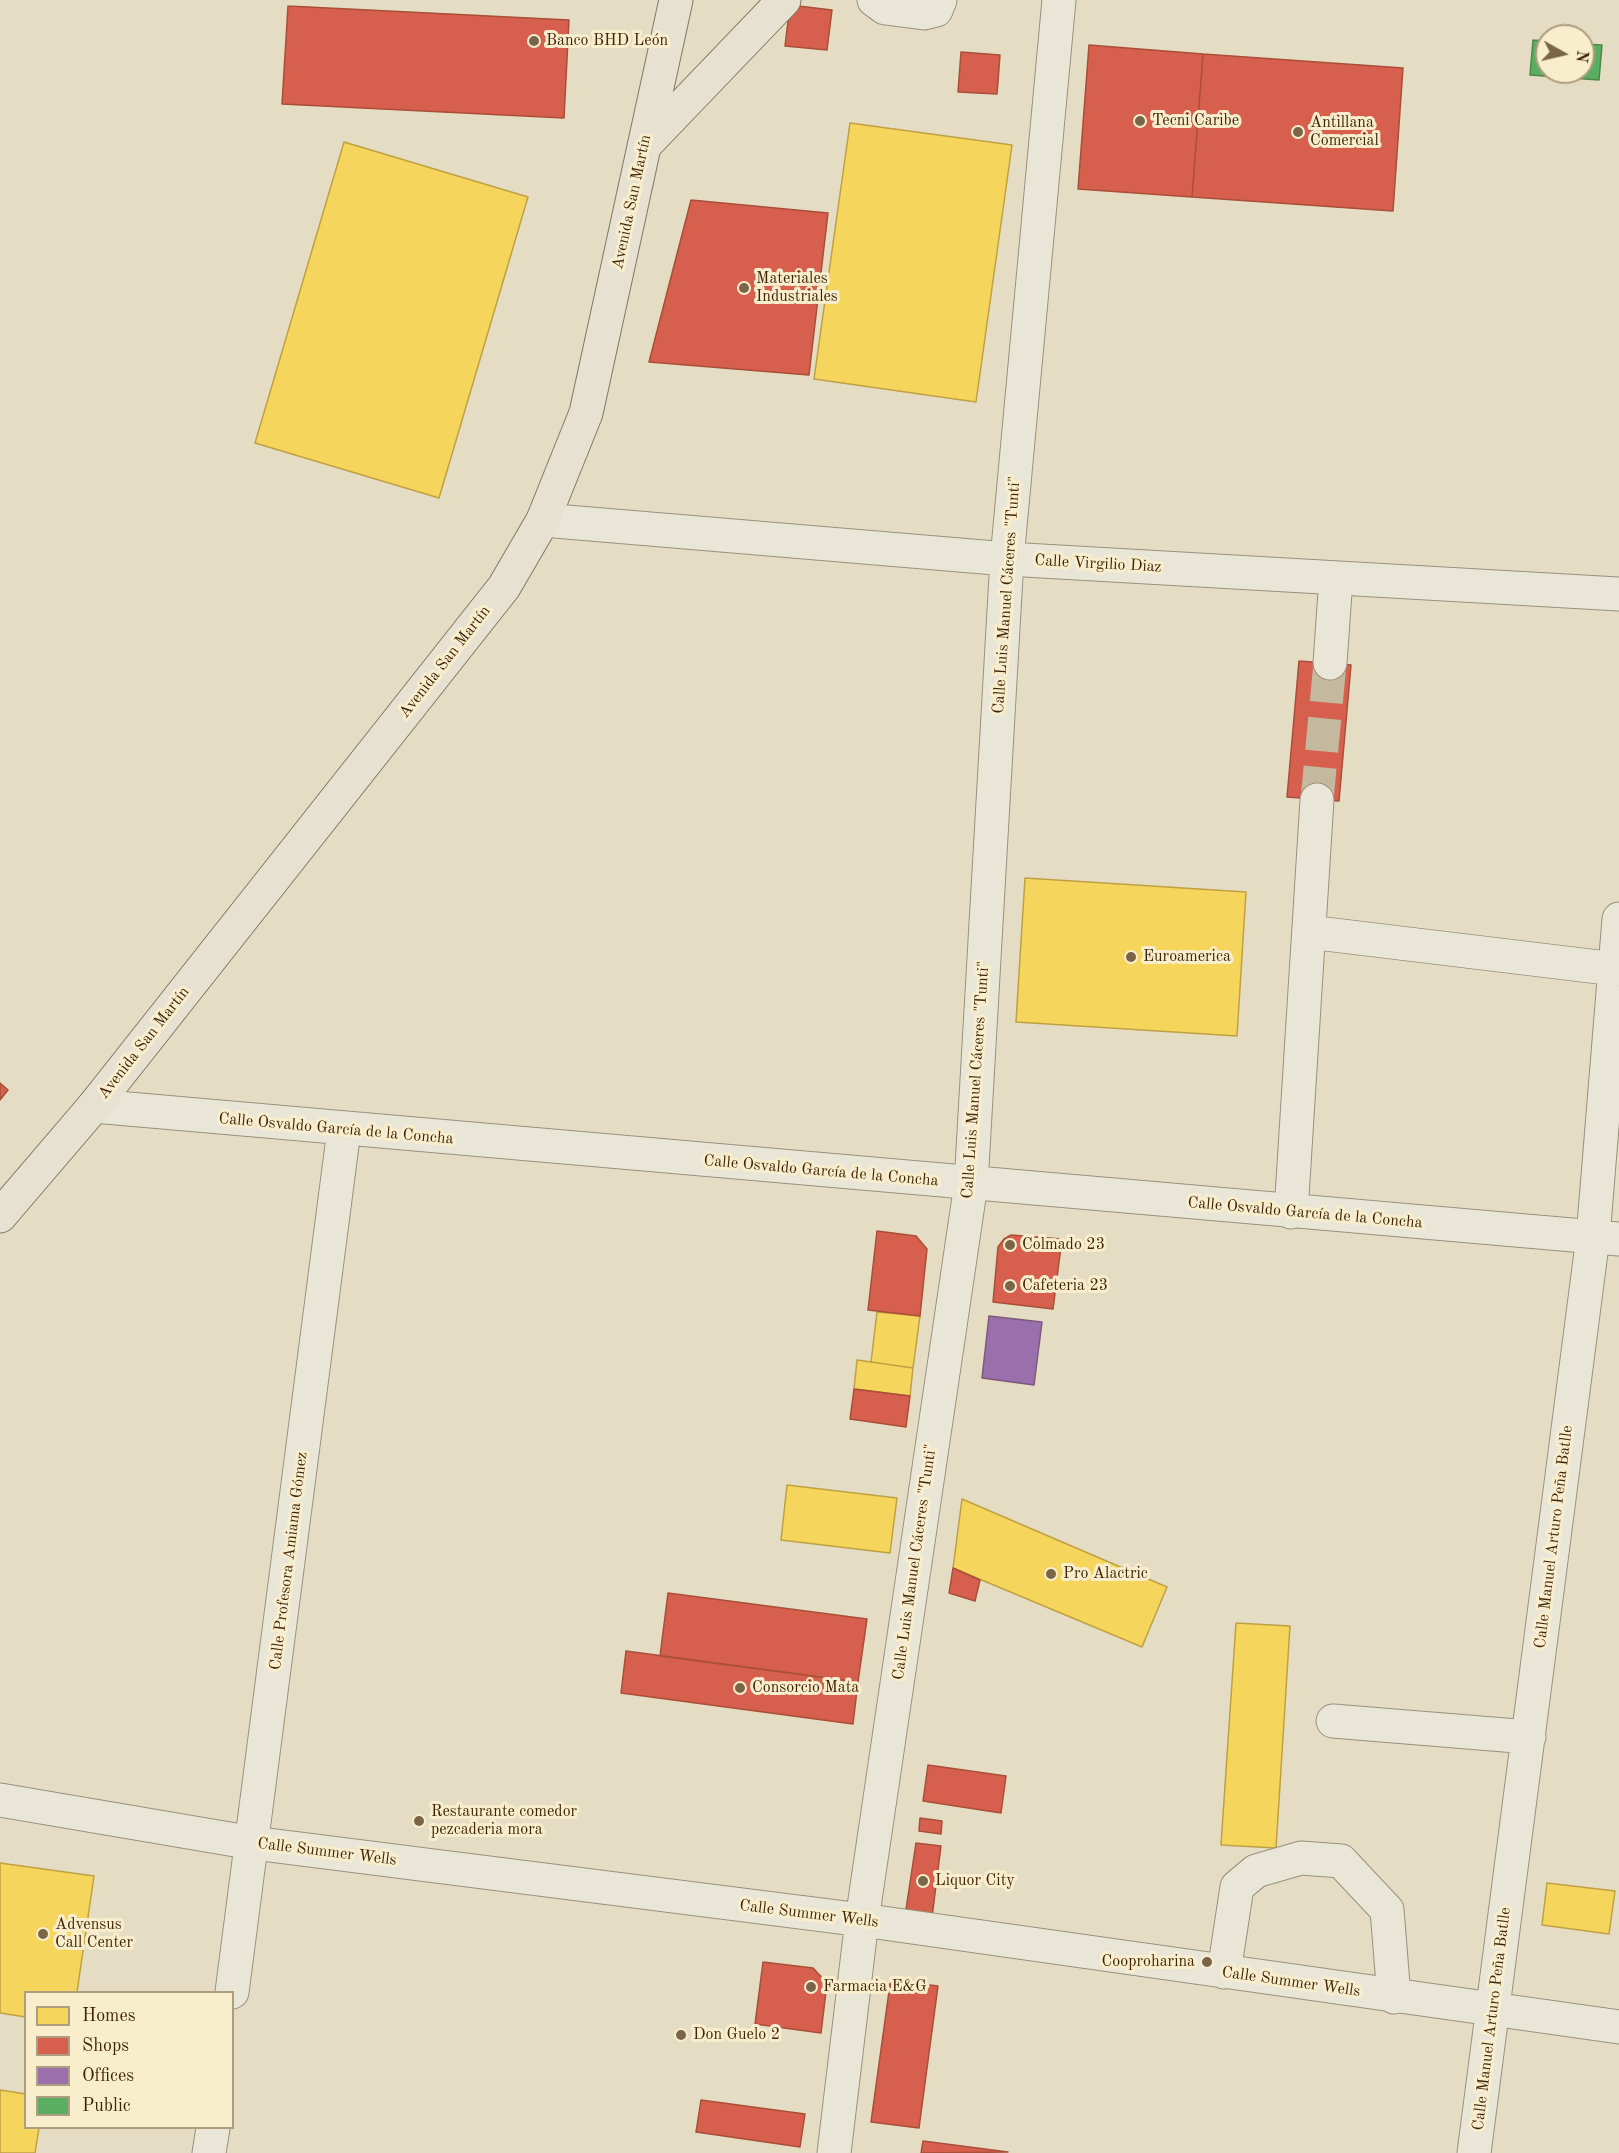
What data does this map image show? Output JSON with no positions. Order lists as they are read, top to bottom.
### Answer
{
  "streets": {
    "main road": ["Avenida San Martín"],
    "street": [
      "Calle Virgilio Diaz",
      "Calle Luis Manuel Cáceres \"Tunti\"",
      "Calle Osvaldo García de la Concha",
      "Calle Manuel Arturo Peña Batlle",
      "Calle Profesora Amiama Gómez",
      "Calle Summer Wells"
    ]
  },
  "crossings": [
    ["Avenida San Martín", "Calle Virgilio Diaz"],
    ["Avenida San Martín", "Calle Osvaldo García de la Concha"],
    ["Calle Virgilio Diaz", "Calle Luis Manuel Cáceres \"Tunti\""],
    ["Calle Luis Manuel Cáceres \"Tunti\"", "Calle Osvaldo García de la Concha"],
    ["Calle Luis Manuel Cáceres \"Tunti\"", "Calle Summer Wells"],
    ["Calle Osvaldo García de la Concha", "Calle Manuel Arturo Peña Batlle"],
    ["Calle Osvaldo García de la Concha", "Calle Profesora Amiama Gómez"],
    ["Calle Manuel Arturo Peña Batlle", "Calle Summer Wells"],
    ["Calle Profesora Amiama Gómez", "Calle Summer Wells"]
  ],
  "places": [
    "Banco BHD León",
    "Tecni Caribe",
    "Antillana Comercial",
    "Materiales Industriales",
    "Euroamerica",
    "Colmado 23",
    "Cafeteria 23",
    "Pro Alactric",
    "Consorcio Mata",
    "Restaurante comedor pezcaderia mora",
    "Liquor City",
    "Advensus Call Center",
    "Cooproharina",
    "Farmacia E&G",
    "Don Guelo 2"
  ],
  "legend": [
    "Homes",
    "Shops",
    "Offices",
    "Public"
  ],
  "north": "right"
}
